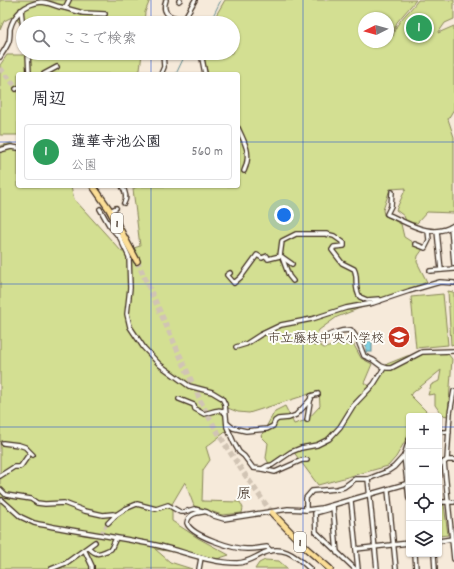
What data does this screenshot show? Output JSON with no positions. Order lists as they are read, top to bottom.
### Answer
{
  "streets": {
    "highway": ["1"]
  },
  "districts": ["原"],
  "places": {
    "school or university": ["市立藤枝中央小学校"]
  },
  "north": "left",
  "page": {
    "pins": "1",
    "search": "ここで検索",
    "heading": "周辺",
    "list": [
      {
        "mark": "1",
        "name": "蓮華寺池公園",
        "note": "公園",
        "value": "560 m"
      }
    ],
    "map_buttons": ["+", "−"]
  }
}
